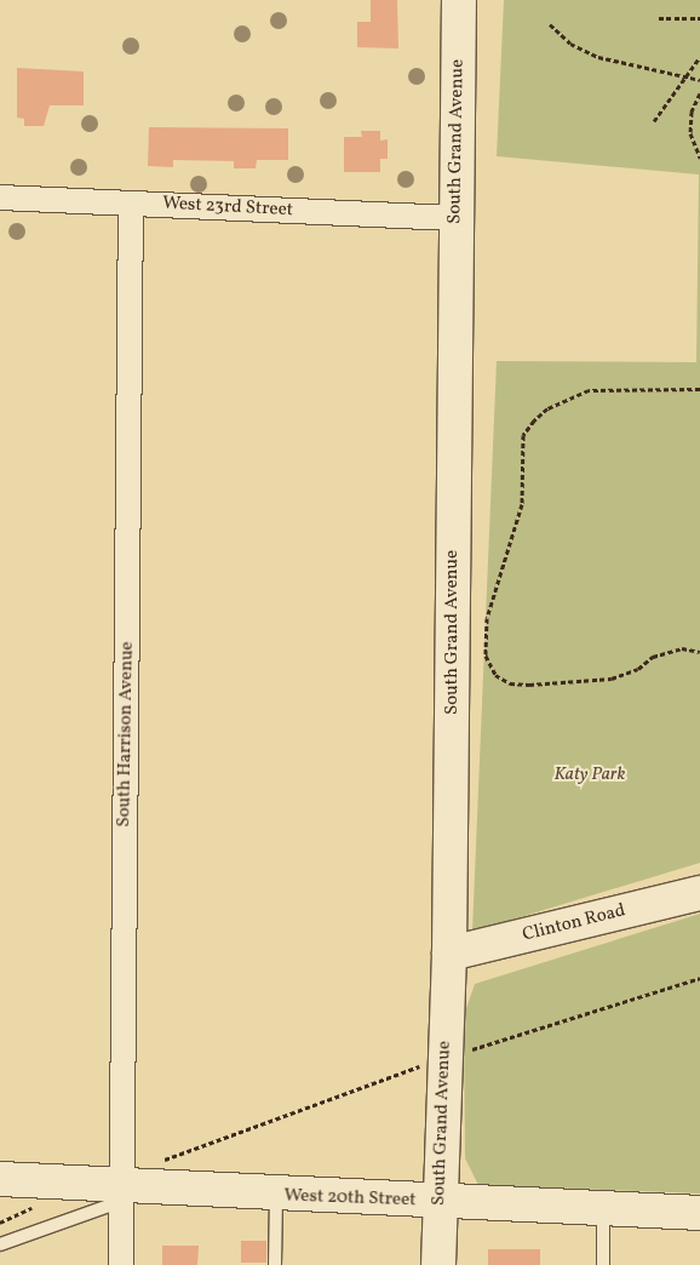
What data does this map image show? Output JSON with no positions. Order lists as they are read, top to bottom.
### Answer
{
  "streets": {
    "street": [
      "South Grand Avenue",
      "West 23rd Street",
      "South Harrison Avenue",
      "Clinton Road",
      "West 20th Street"
    ]
  },
  "crossings": [
    ["South Grand Avenue", "West 23rd Street"],
    ["South Grand Avenue", "Clinton Road"],
    ["South Grand Avenue", "West 20th Street"],
    ["West 23rd Street", "South Harrison Avenue"],
    ["South Harrison Avenue", "West 20th Street"]
  ],
  "parks": ["Katy Park"]
}
